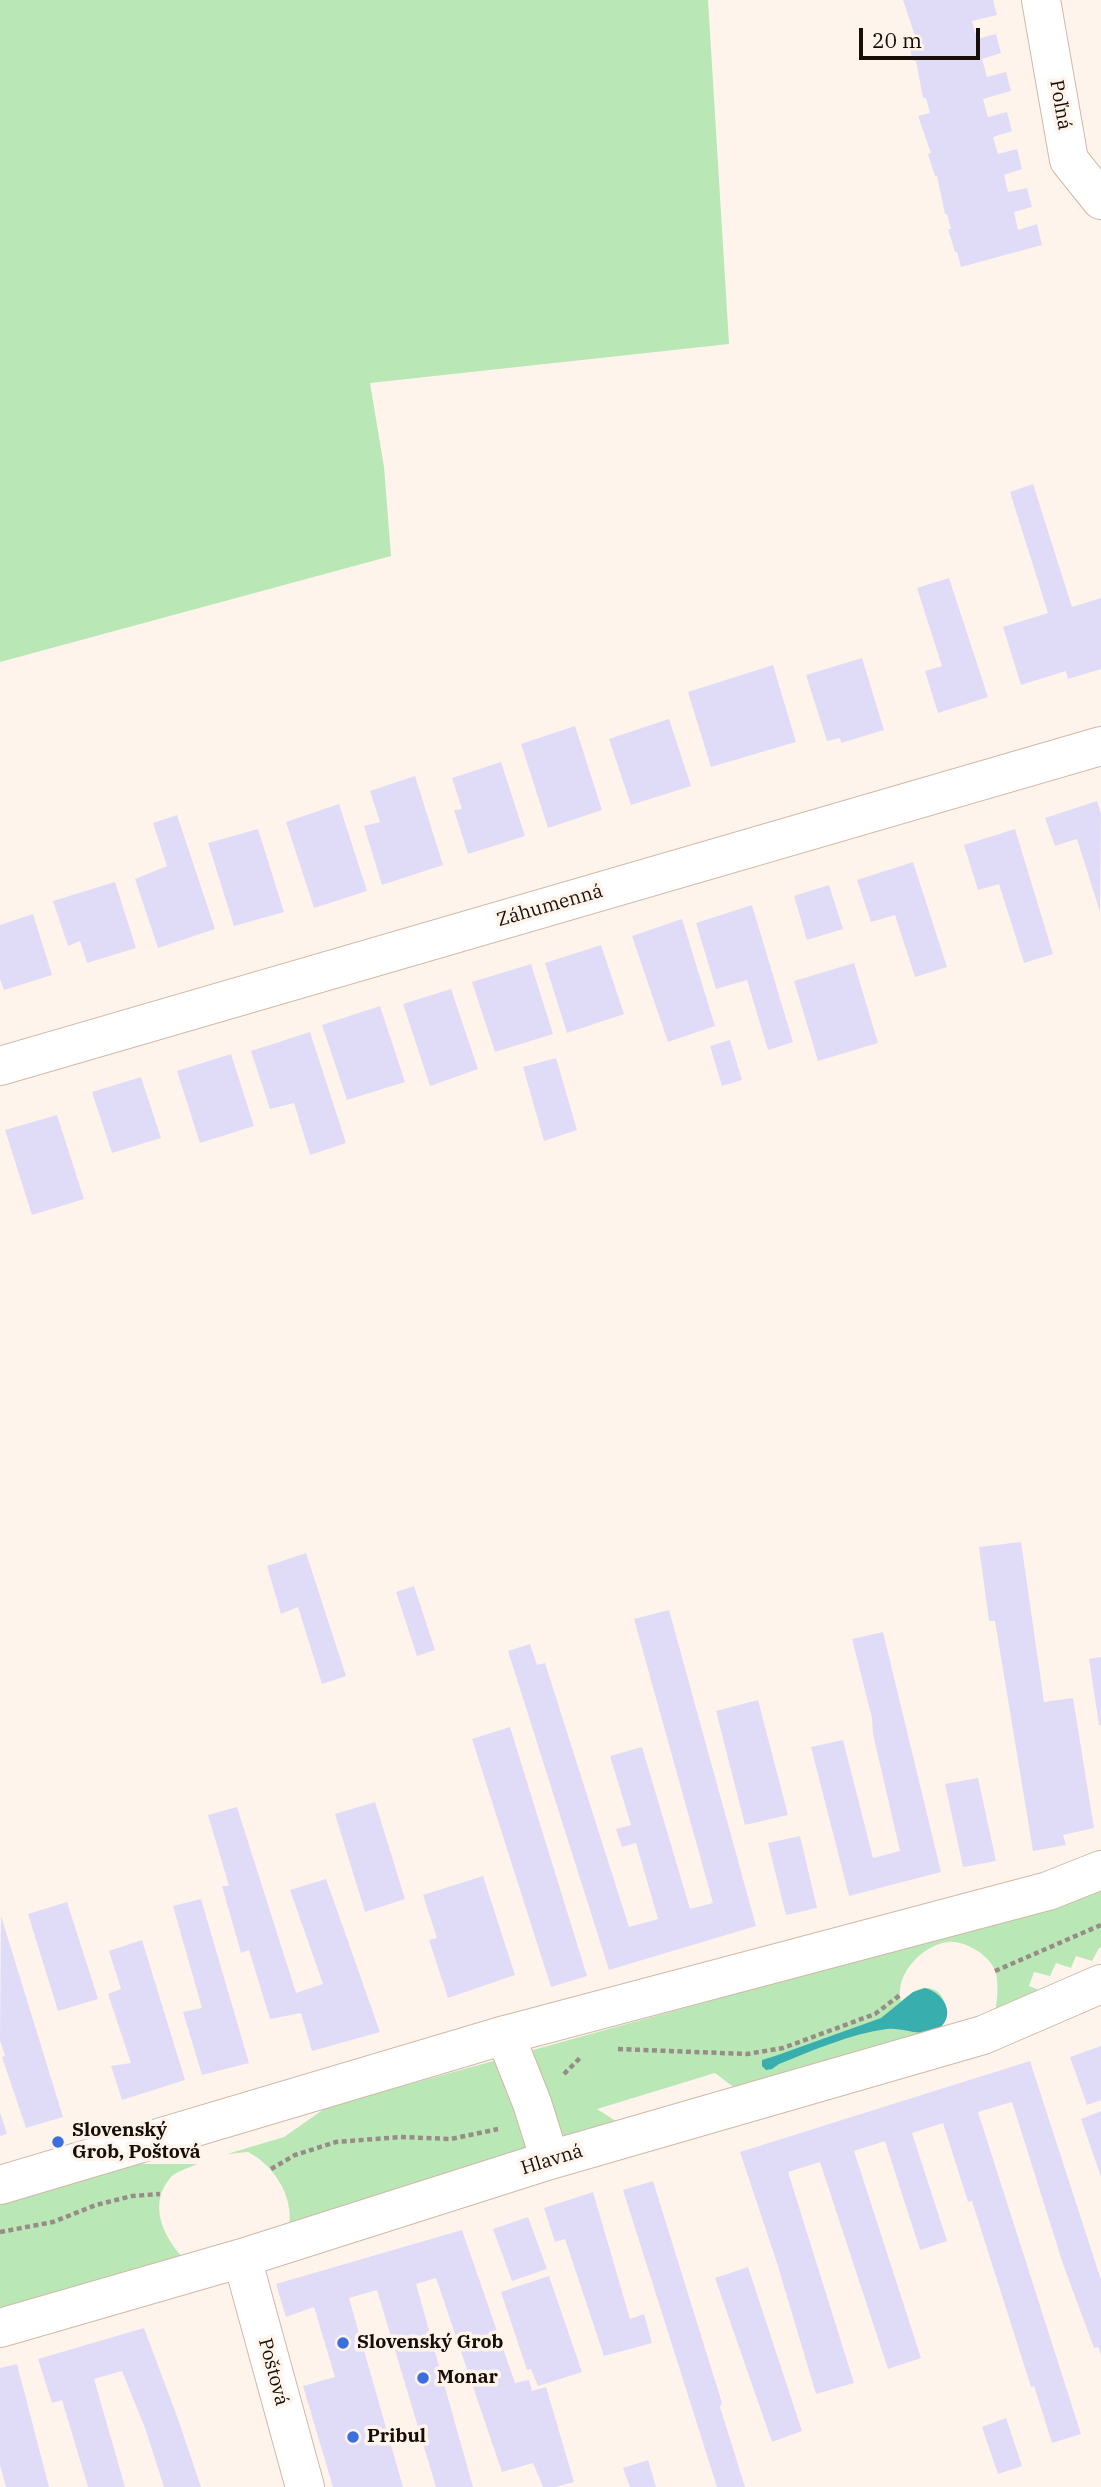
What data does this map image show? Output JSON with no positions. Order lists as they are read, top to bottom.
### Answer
{
  "streets": {
    "street": [
      "Poľná",
      "Záhumenná",
      "Hlavná",
      "Poštová"
    ]
  },
  "crossings": [
    ["Hlavná", "Poštová"]
  ],
  "places": [
    "Slovenský Grob, Poštová",
    "Slovenský Grob",
    "Monar",
    "Pribul"
  ],
  "scale_bar": "20 m"
}
